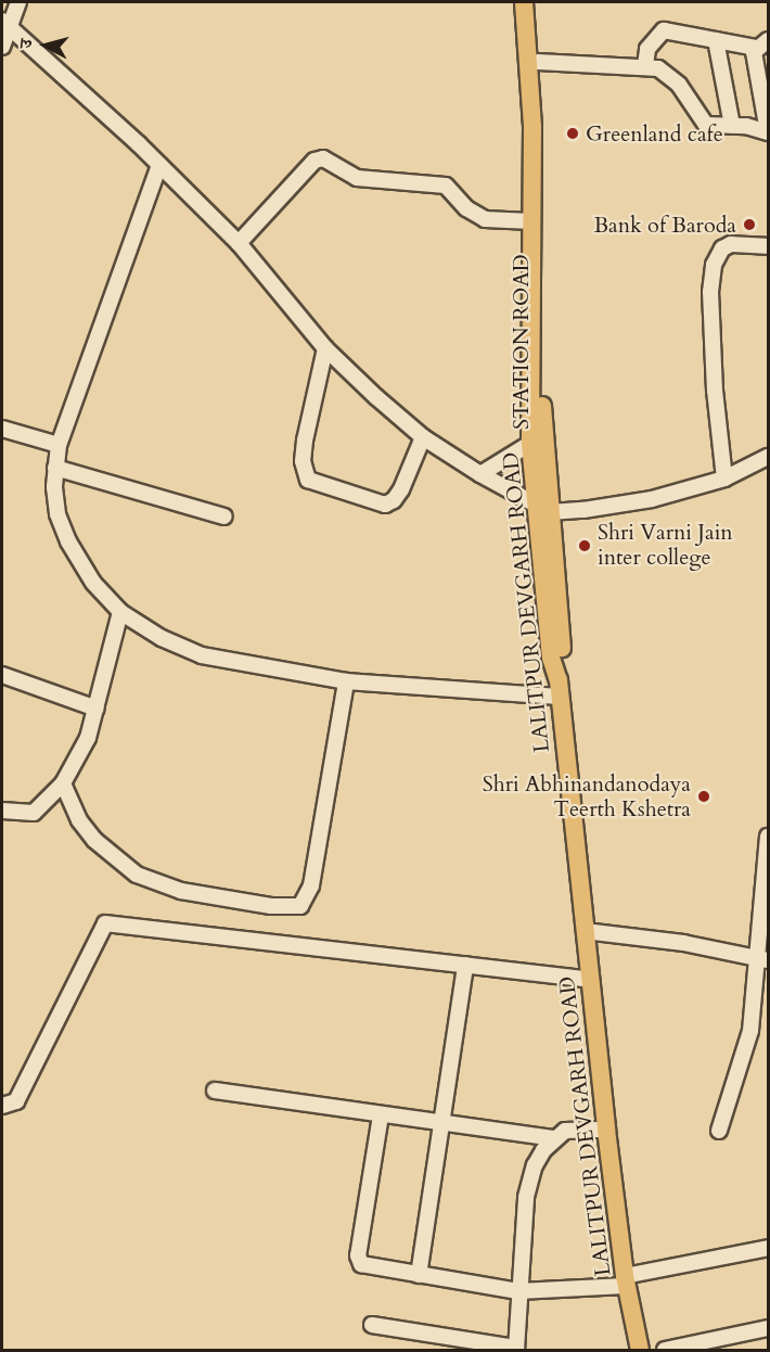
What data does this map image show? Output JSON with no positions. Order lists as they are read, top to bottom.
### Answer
{
  "streets": {
    "main road": ["STATION ROAD", "LALITPUR DEVGARH ROAD"]
  },
  "crossings": [
    ["STATION ROAD", "LALITPUR DEVGARH ROAD"]
  ],
  "places": [
    "Greenland cafe",
    "Bank of Baroda",
    "Shri Varni Jain inter college",
    "Shri Abhinandanodaya Teerth Kshetra"
  ],
  "north": "left"
}
